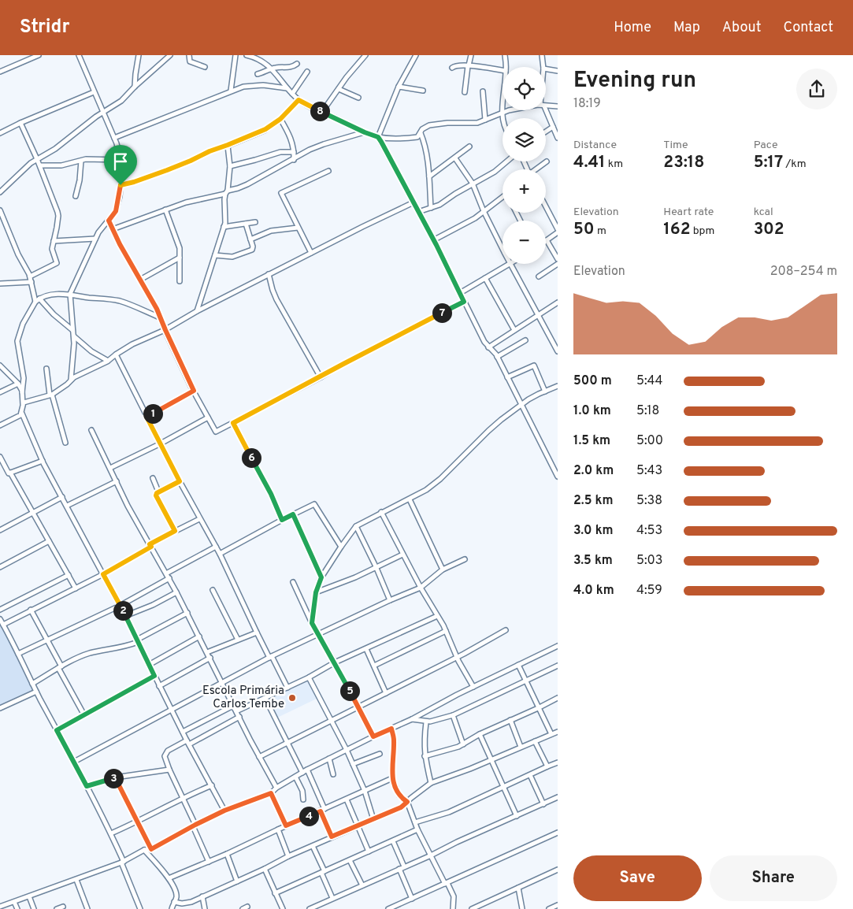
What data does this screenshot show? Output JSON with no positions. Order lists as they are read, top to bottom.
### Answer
{
  "places": ["Escola Primária Carlos Tembe"],
  "page": {
    "header": "Stridr",
    "nav": [
      "Home",
      "Map",
      "About",
      "Contact"
    ],
    "heading": ["Evening run", "18:19"],
    "map_buttons": ["+", "−"],
    "pins": [
      "8",
      "7",
      "1",
      "6",
      "2",
      "5",
      "3",
      "4"
    ],
    "stats": [
      ["Distance", "4.41 km"],
      ["Time", "23:18"],
      ["Pace", "5:17 /km"],
      ["Elevation", "50 m"],
      ["Heart rate", "162 bpm"],
      ["kcal", "302"]
    ],
    "chart": ["Elevation", "208–254 m"],
    "list": [
      {
        "name": "500 m",
        "note": "5:44"
      },
      {
        "name": "1.0 km",
        "note": "5:18"
      },
      {
        "name": "1.5 km",
        "note": "5:00"
      },
      {
        "name": "2.0 km",
        "note": "5:43"
      },
      {
        "name": "2.5 km",
        "note": "5:38"
      },
      {
        "name": "3.0 km",
        "note": "4:53"
      },
      {
        "name": "3.5 km",
        "note": "5:03"
      },
      {
        "name": "4.0 km",
        "note": "4:59"
      }
    ],
    "buttons": ["Save", "Share"]
  }
}
